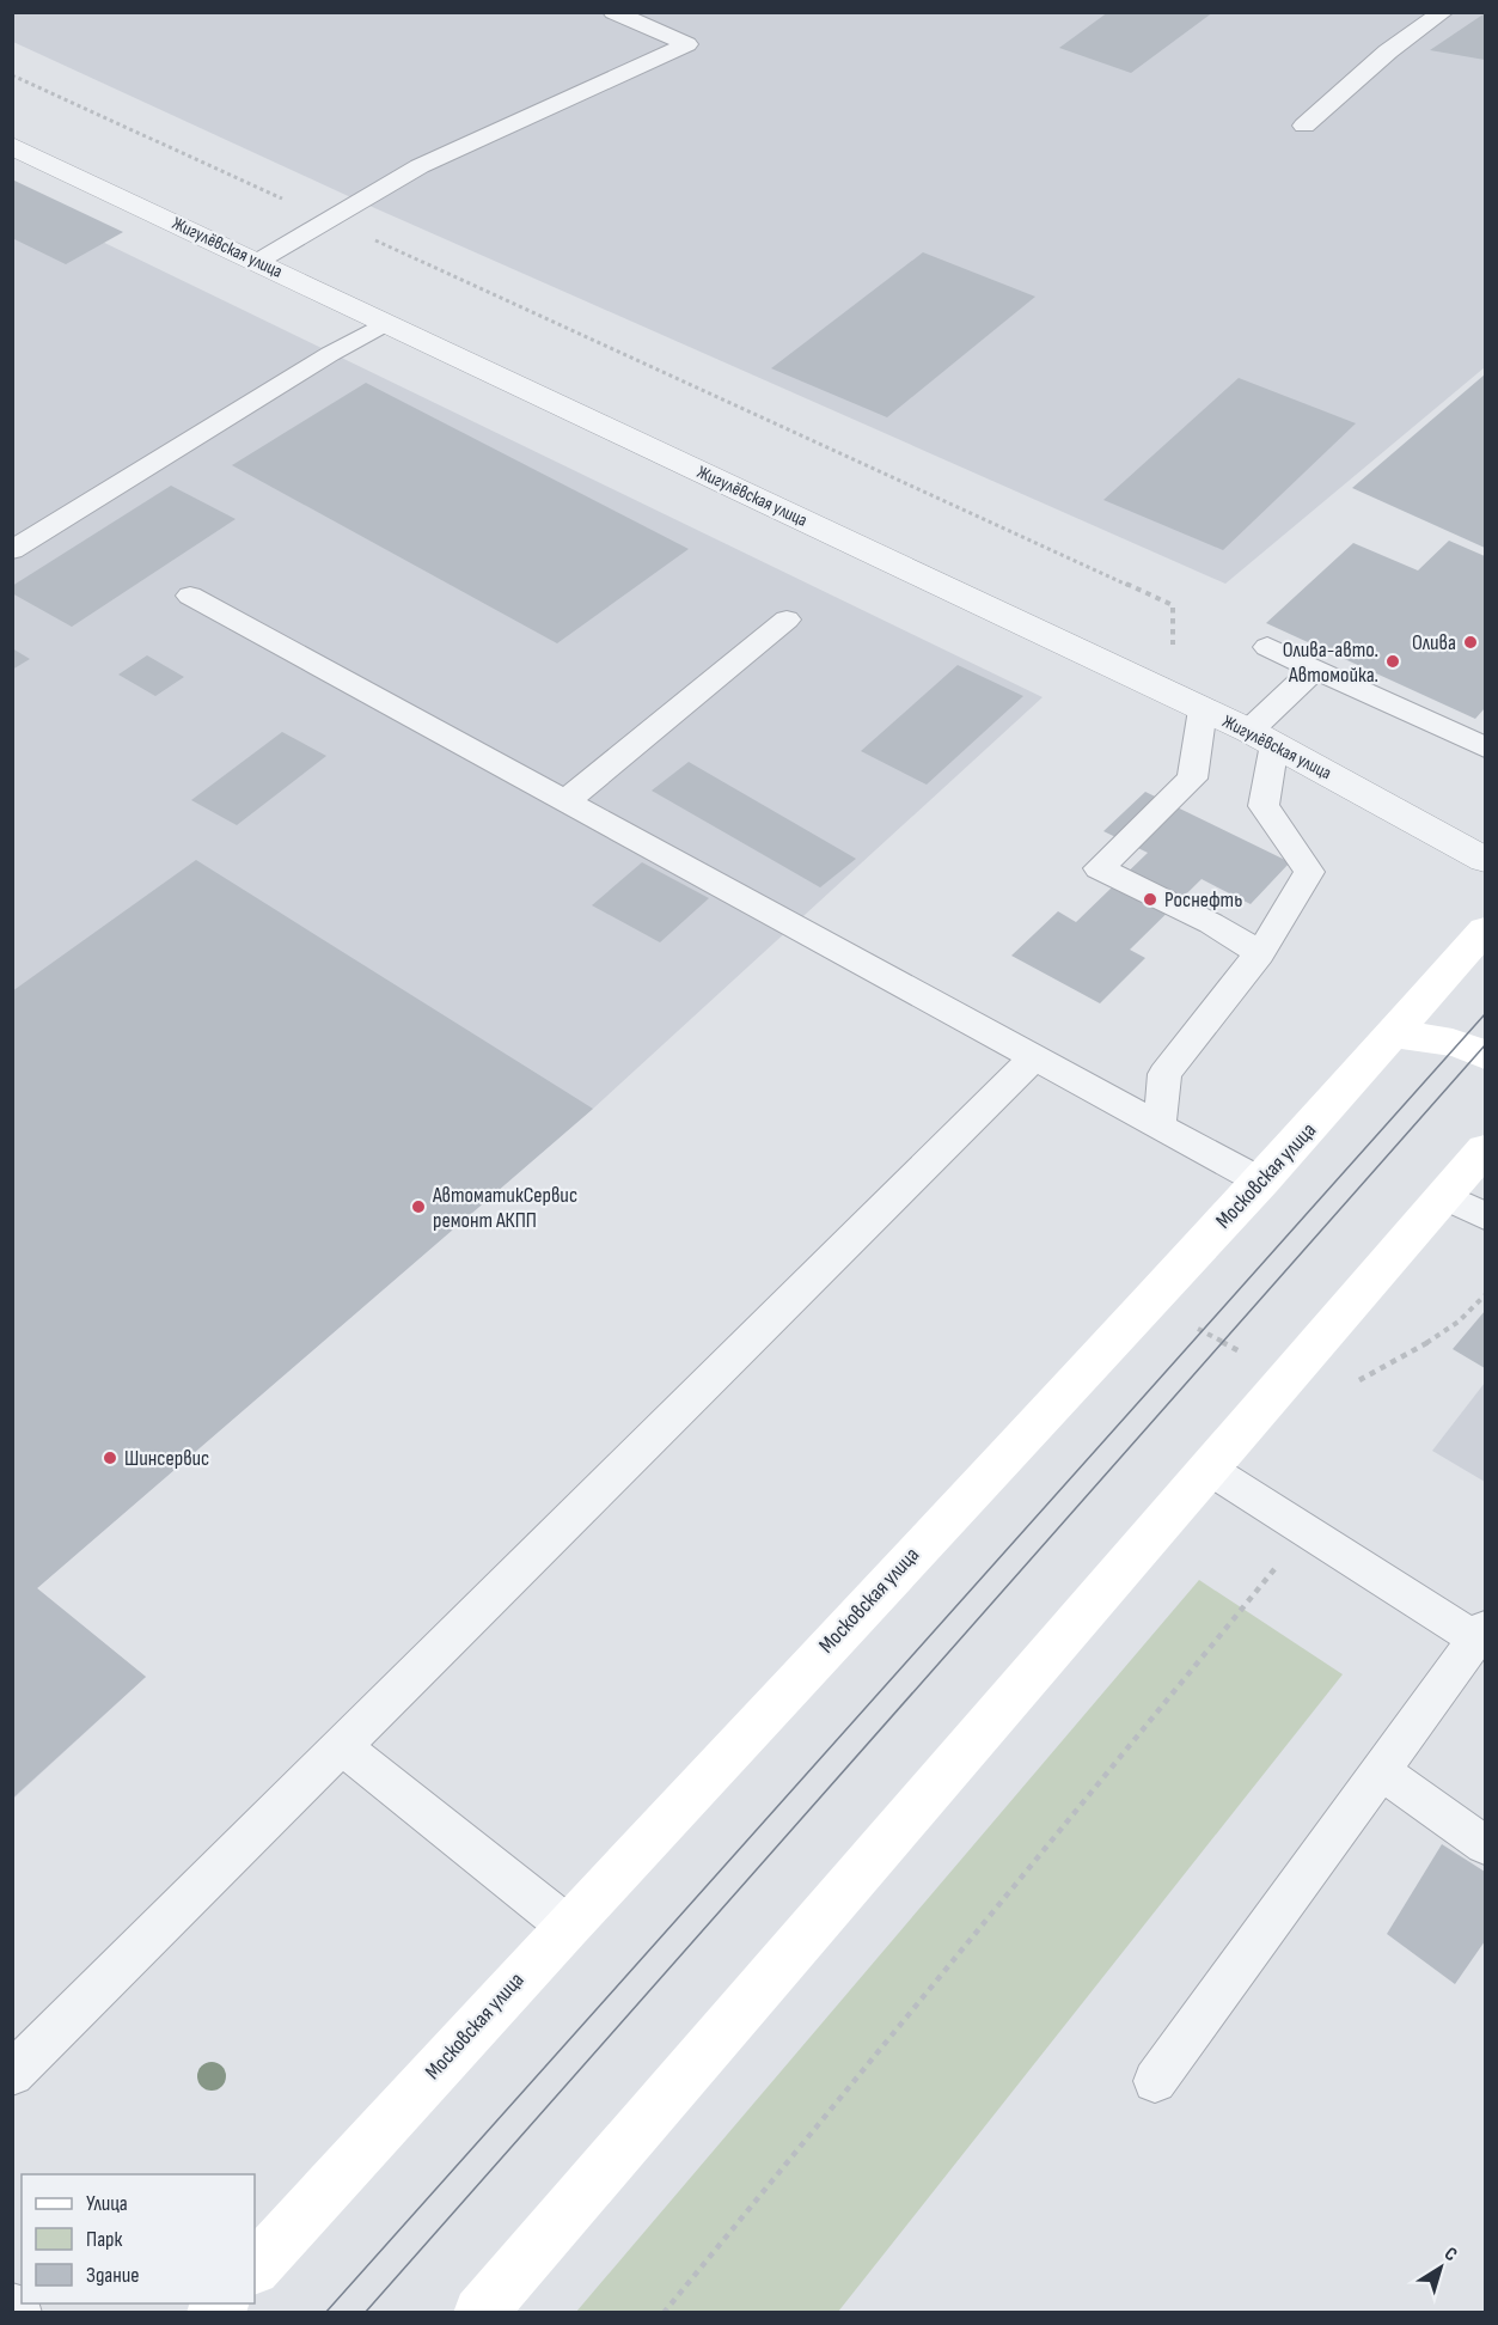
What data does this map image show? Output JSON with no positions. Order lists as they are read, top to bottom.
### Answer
{
  "streets": {
    "street": ["Жигулёвская улица", "Московская улица"]
  },
  "places": [
    "Олива",
    "Олива-авто. Автомойка.",
    "Роснефть",
    "АвтоматикСервис ремонт АКПП",
    "Шинсервис"
  ],
  "legend": ["Улица", "Парк", "Здание"],
  "north": "top right"
}
